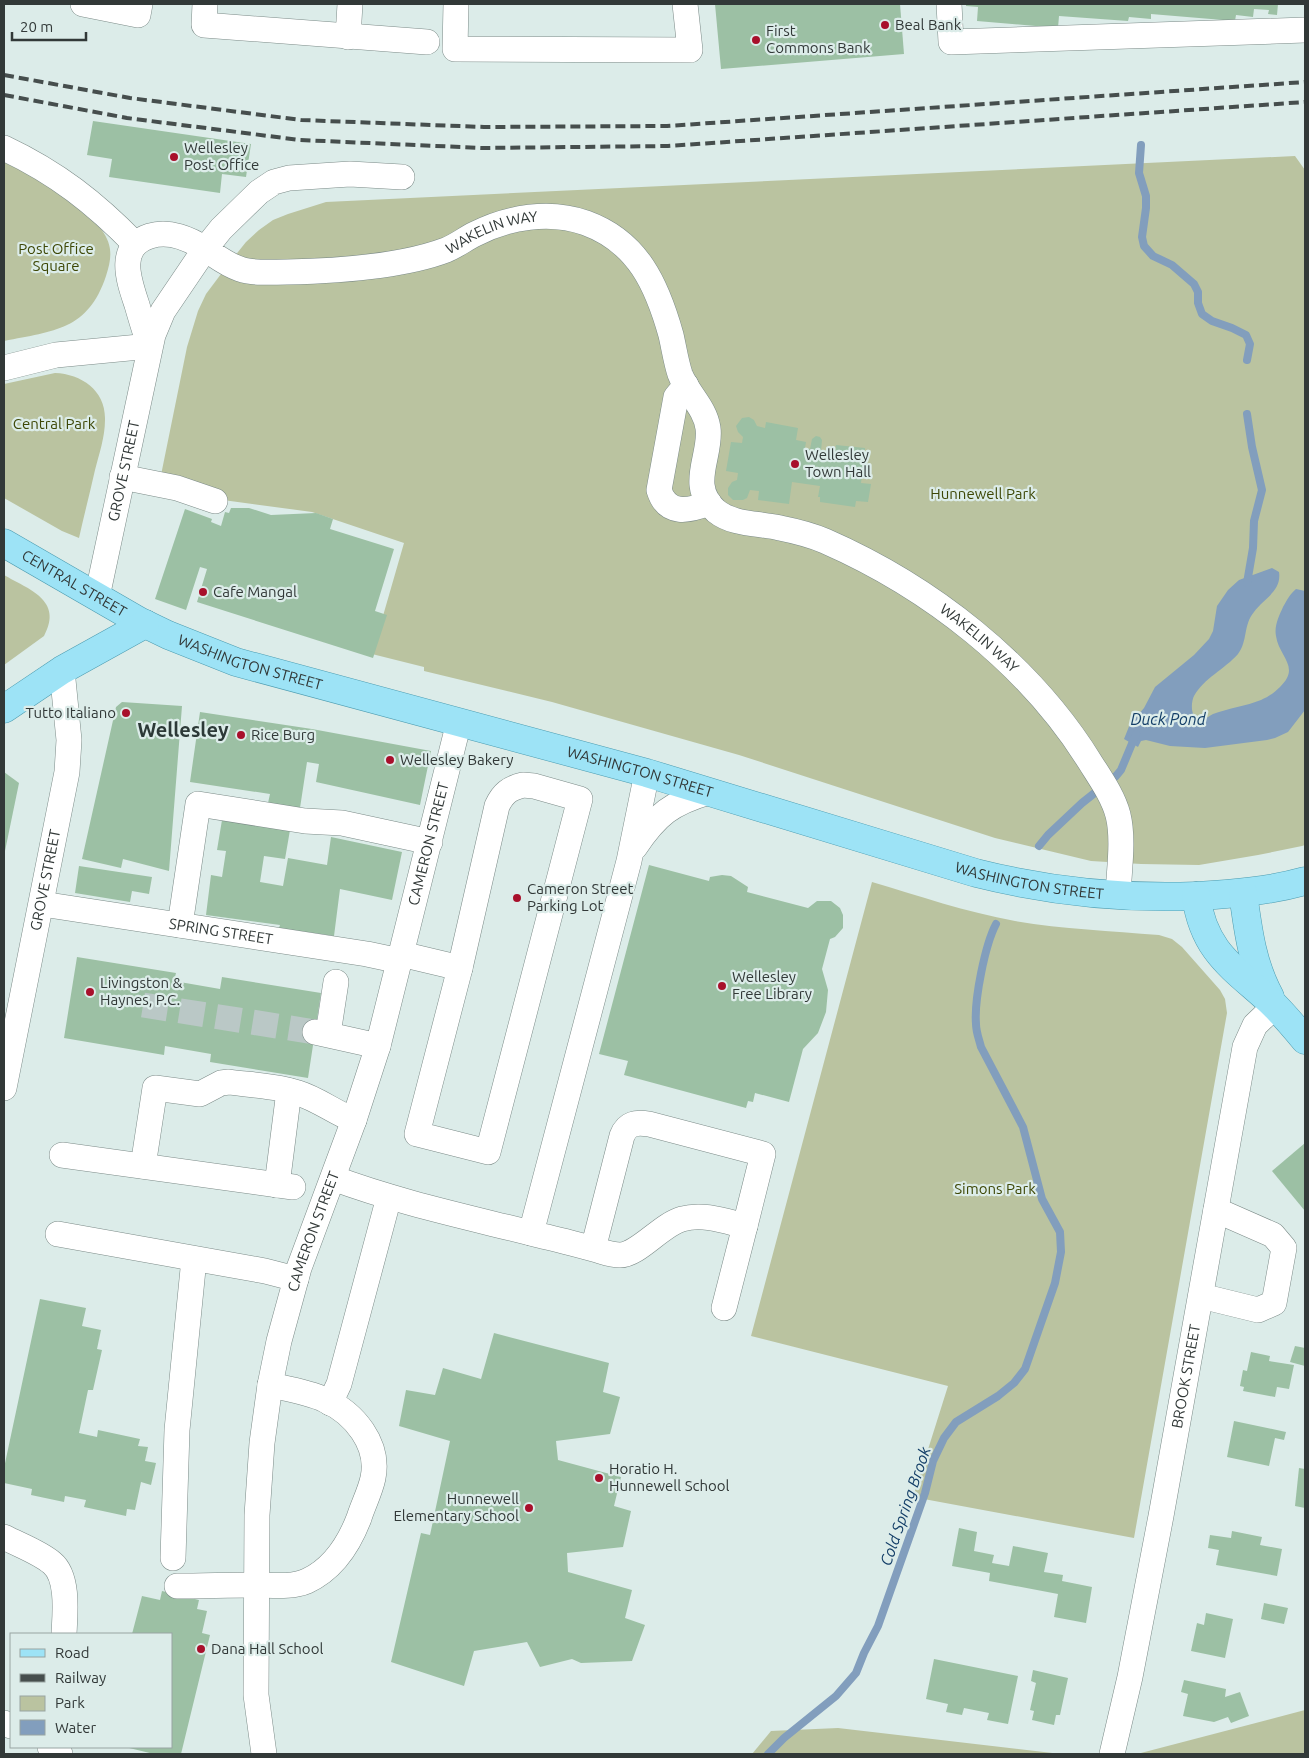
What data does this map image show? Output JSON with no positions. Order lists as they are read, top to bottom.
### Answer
{
  "streets": {
    "main road": ["CENTRAL STREET", "WASHINGTON STREET"],
    "street": [
      "WAKELIN WAY",
      "GROVE STREET",
      "CAMERON STREET",
      "SPRING STREET",
      "BROOK STREET"
    ]
  },
  "crossings": [
    ["WAKELIN WAY", "GROVE STREET"],
    ["WAKELIN WAY", "WASHINGTON STREET"],
    ["GROVE STREET", "CENTRAL STREET"],
    ["GROVE STREET", "SPRING STREET"],
    ["CENTRAL STREET", "WASHINGTON STREET"],
    ["WASHINGTON STREET", "CAMERON STREET"],
    ["CAMERON STREET", "SPRING STREET"]
  ],
  "districts": ["Wellesley"],
  "water": ["Duck Pond", "Cold Spring Brook"],
  "parks": [
    "Post Office Square",
    "Central Park",
    "Hunnewell Park",
    "Simons Park"
  ],
  "places": [
    "Beal Bank",
    "First Commons Bank",
    "Wellesley Post Office",
    "Wellesley Town Hall",
    "Cafe Mangal",
    "Tutto Italiano",
    "Rice Burg",
    "Wellesley Bakery",
    "Cameron Street Parking Lot",
    "Wellesley Free Library",
    "Livingston & Haynes, P.C.",
    "Horatio H. Hunnewell School",
    "Hunnewell Elementary School",
    "Dana Hall School"
  ],
  "legend": [
    "Road",
    "Railway",
    "Park",
    "Water"
  ],
  "scale_bar": "20 m"
}
